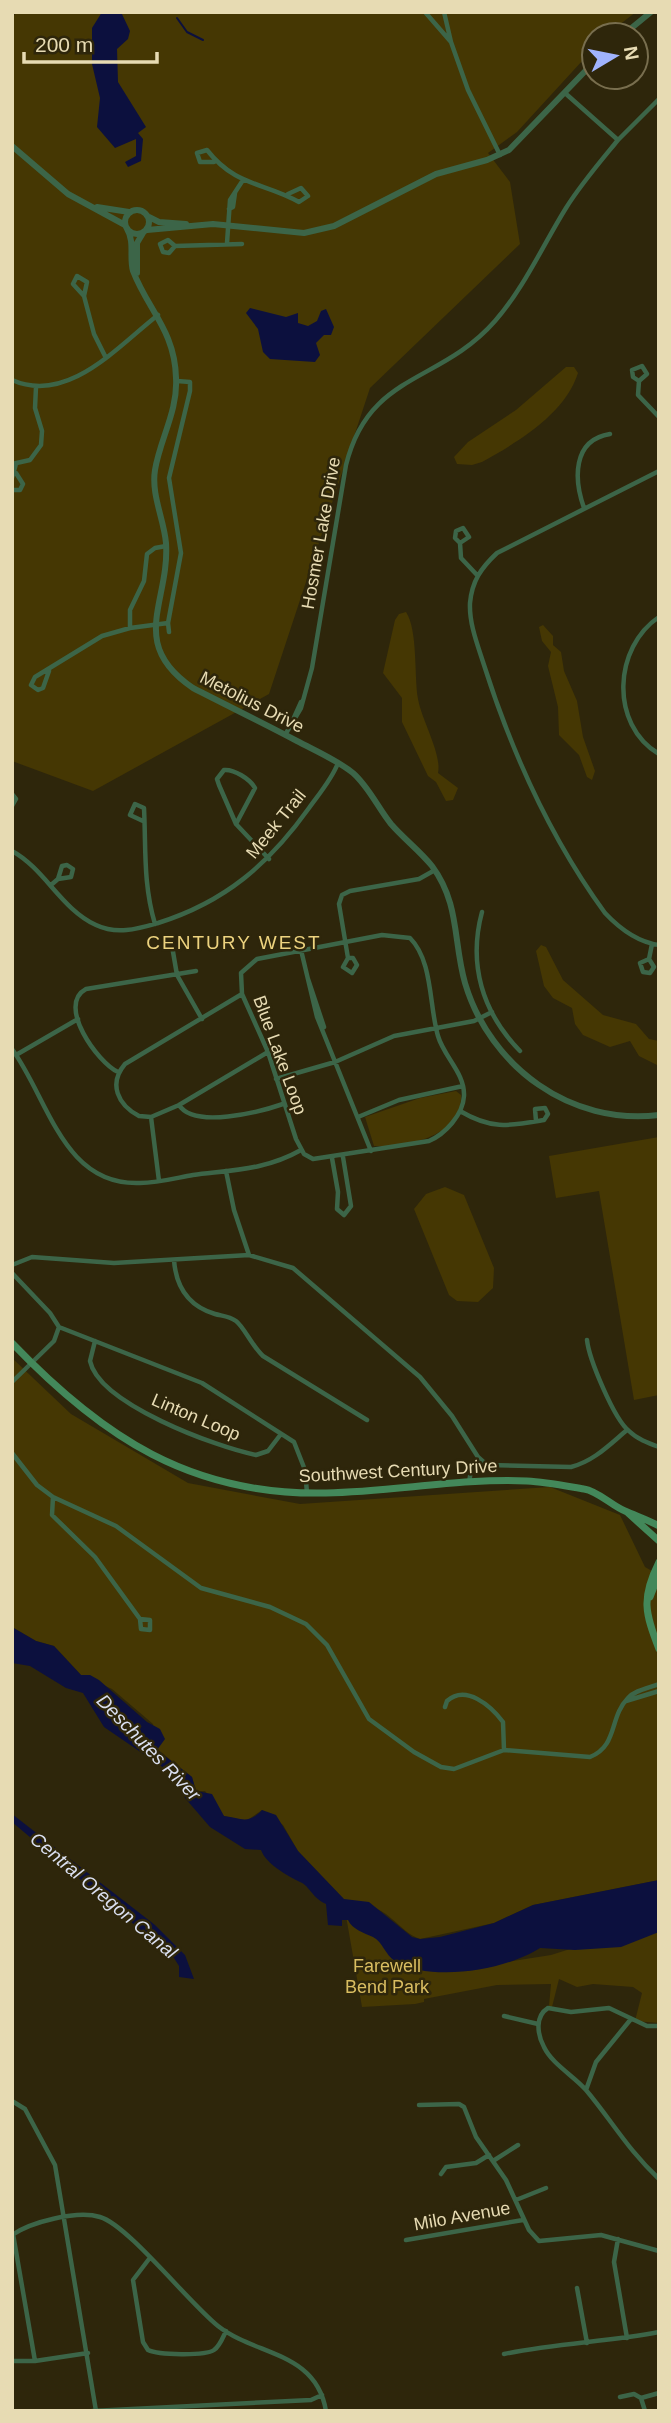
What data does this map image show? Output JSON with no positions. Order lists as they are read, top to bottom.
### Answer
{
  "streets": {
    "main road": ["Southwest Century Drive"],
    "street": [
      "Hosmer Lake Drive",
      "Metolius Drive",
      "Meek Trail",
      "Blue Lake Loop",
      "Linton Loop",
      "Milo Avenue"
    ]
  },
  "crossings": [
    ["Hosmer Lake Drive", "Metolius Drive"],
    ["Metolius Drive", "Meek Trail"]
  ],
  "districts": ["CENTURY WEST"],
  "water": ["Deschutes River", "Central Oregon Canal"],
  "parks": ["Farewell Bend Park"],
  "scale_bar": "200 m",
  "north": "right"
}
